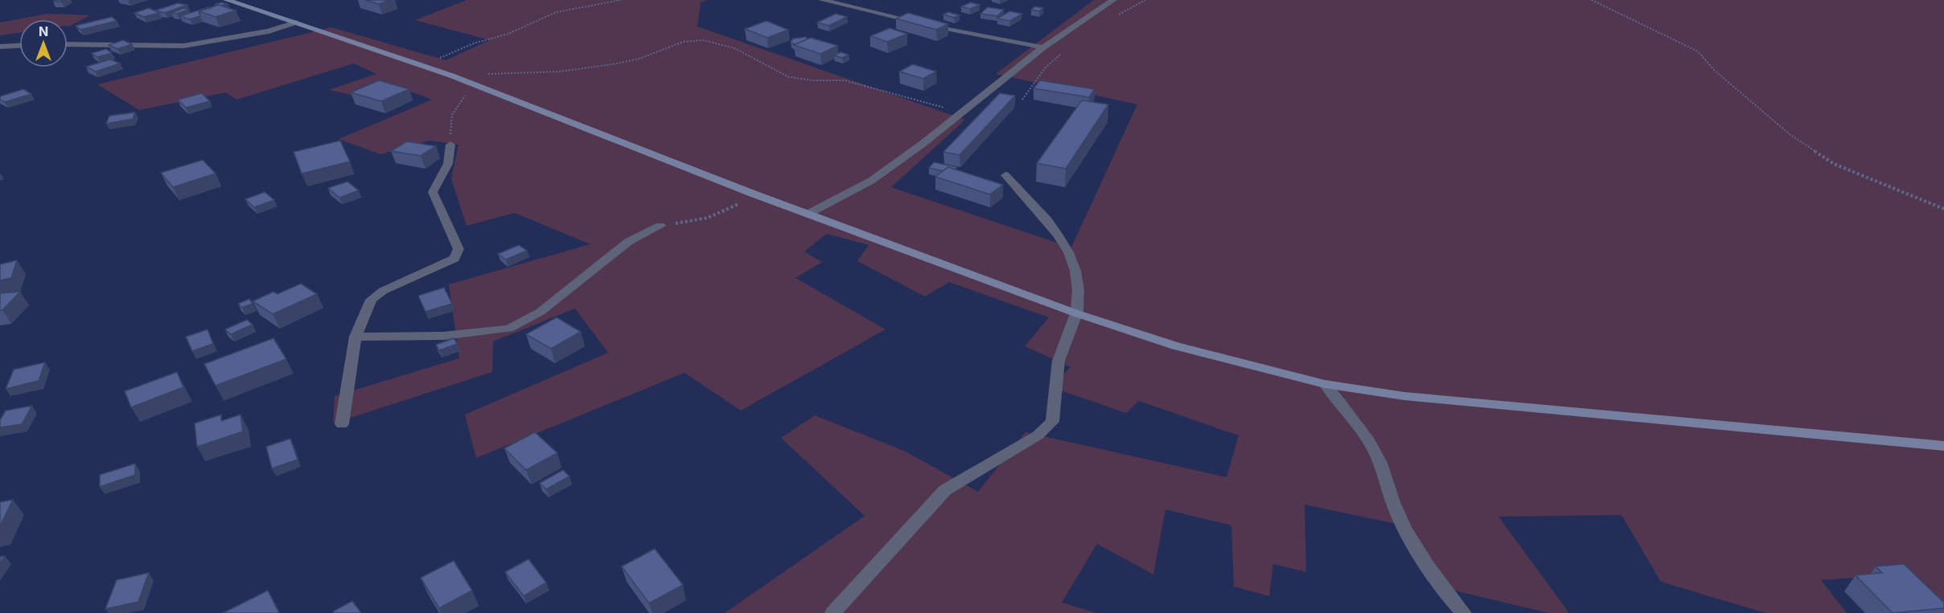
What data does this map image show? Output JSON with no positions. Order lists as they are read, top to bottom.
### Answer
{
  "north": "top"
}
